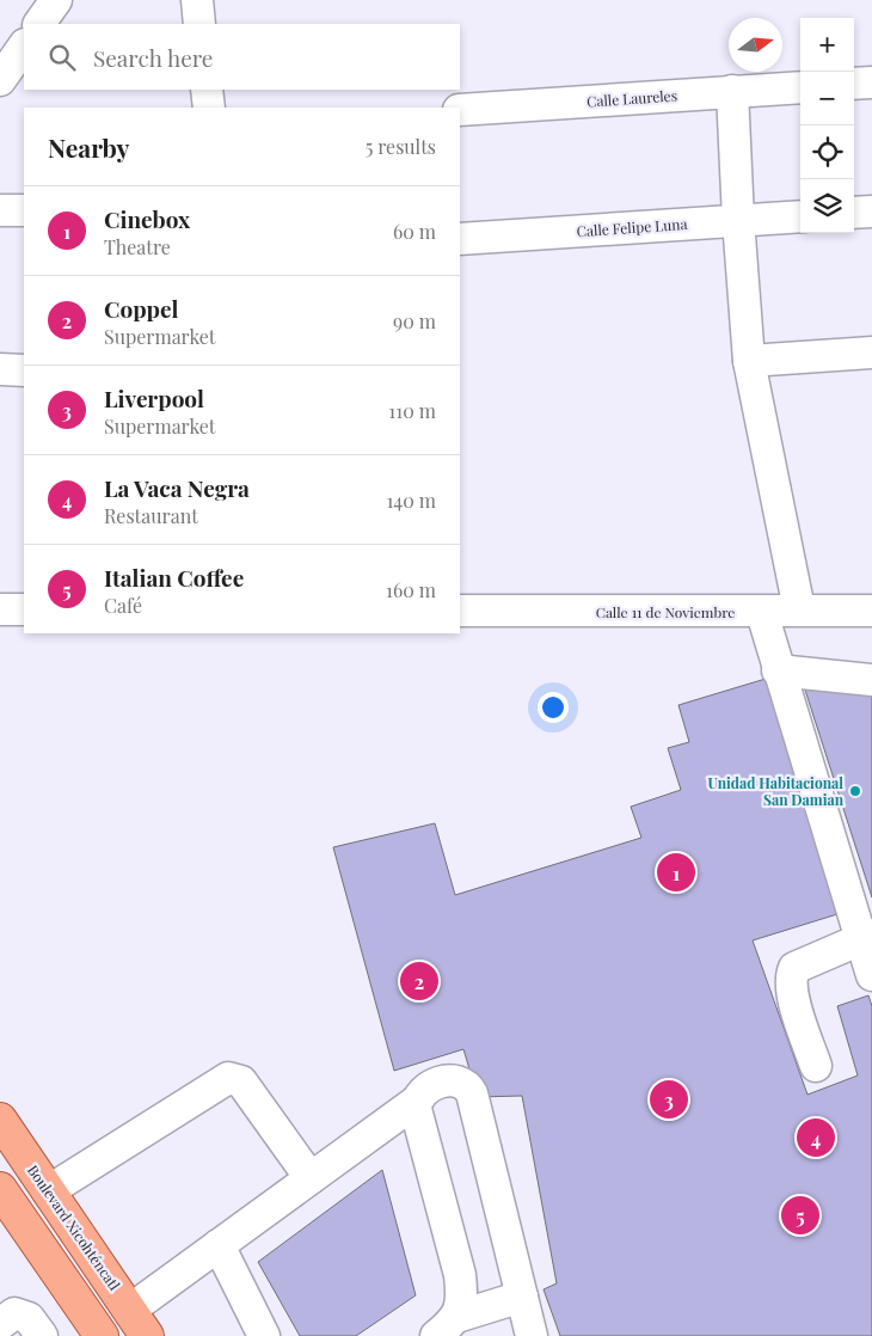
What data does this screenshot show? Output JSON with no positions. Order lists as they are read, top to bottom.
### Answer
{
  "streets": {
    "main road": ["Boulevard Xicohténcatl"],
    "street": ["Calle Laureles", "Calle Felipe Luna", "Calle 11 de Noviembre"]
  },
  "places": ["Unidad Habitacional San Damian"],
  "north": "right",
  "page": {
    "map_buttons": ["+", "−"],
    "search": "Search here",
    "heading": ["Nearby", "5 results"],
    "list": [
      {
        "mark": "1",
        "name": "Cinebox",
        "note": "Theatre",
        "value": "60 m"
      },
      {
        "mark": "2",
        "name": "Coppel",
        "note": "Supermarket",
        "value": "90 m"
      },
      {
        "mark": "3",
        "name": "Liverpool",
        "note": "Supermarket",
        "value": "110 m"
      },
      {
        "mark": "4",
        "name": "La Vaca Negra",
        "note": "Restaurant",
        "value": "140 m"
      },
      {
        "mark": "5",
        "name": "Italian Coffee",
        "note": "Café",
        "value": "160 m"
      }
    ],
    "pins": [
      "1",
      "2",
      "3",
      "4",
      "5"
    ]
  }
}
